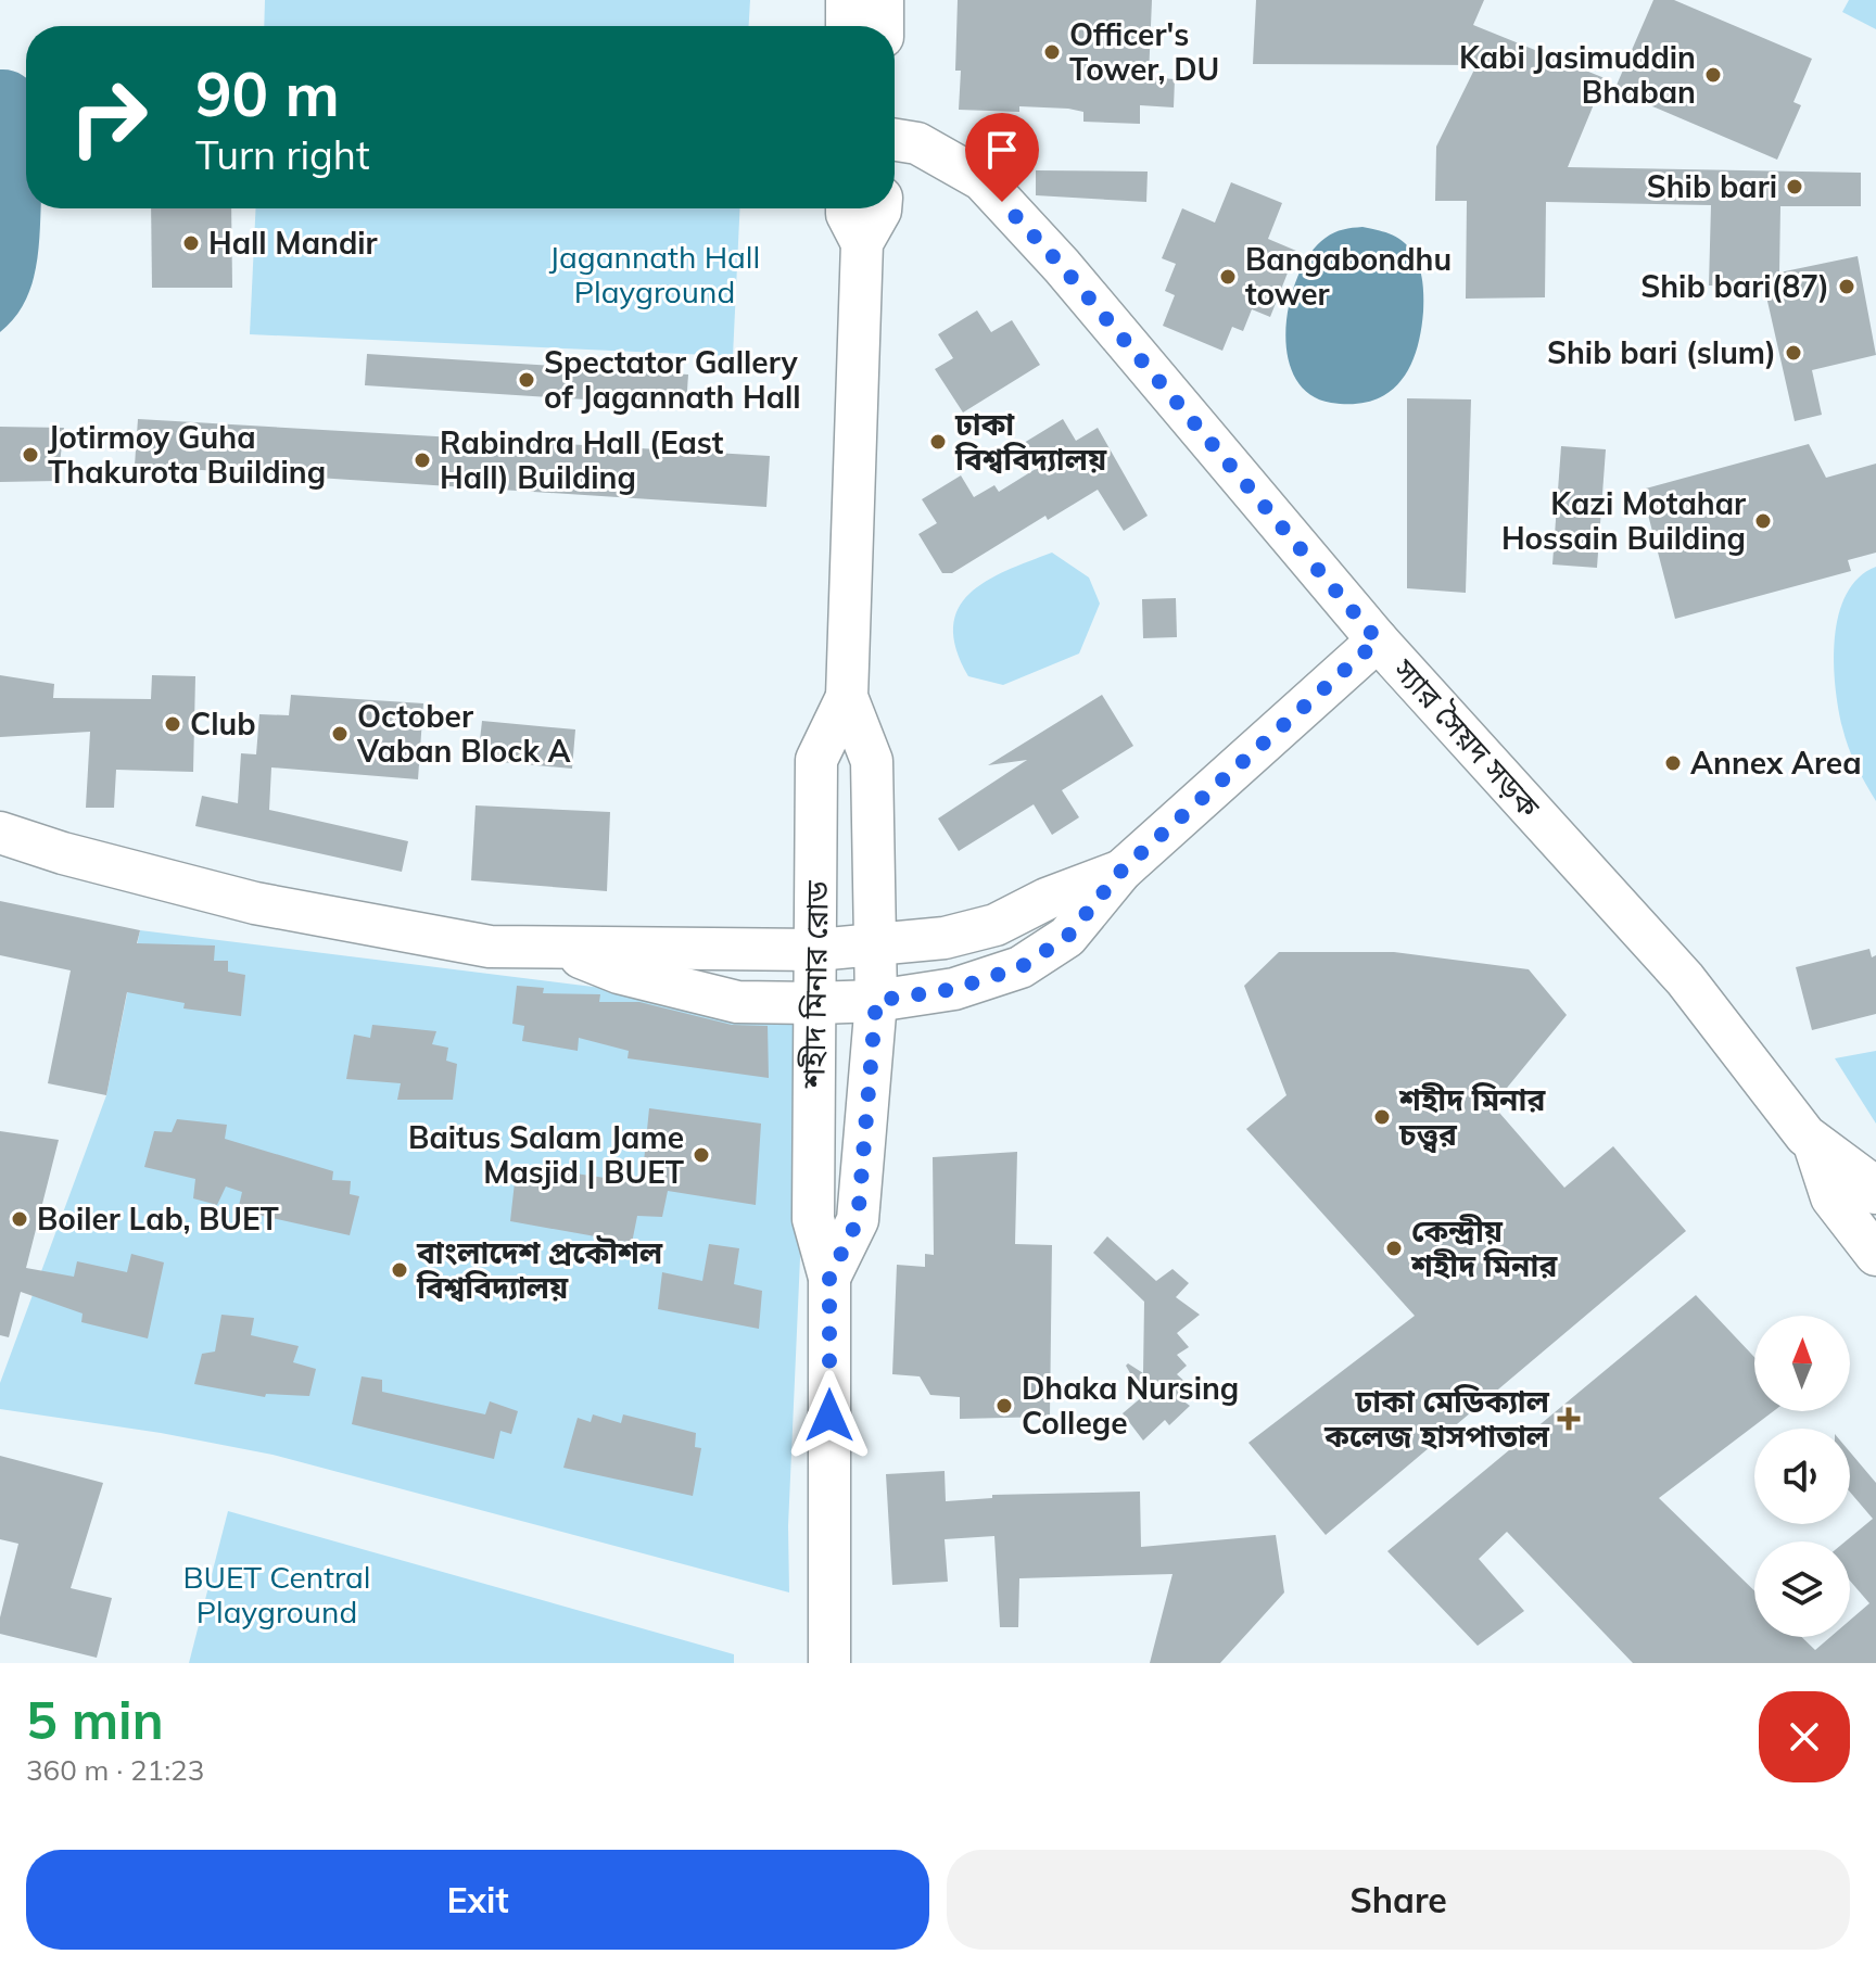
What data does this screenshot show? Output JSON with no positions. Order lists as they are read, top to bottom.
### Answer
{
  "streets": {
    "main road": ["স্যার সৈয়দ সড়ক", "শহীদ মিনার রোড"]
  },
  "parks": ["Jagannath Hall Playground", "BUET Central Playground"],
  "places": {
    "other": [
      "Officer's Tower, DU",
      "Kabi Jasimuddin Bhaban",
      "Shib bari",
      "Hall Mandir",
      "Bangabondhu tower",
      "Shib bari(87)",
      "Shib bari (slum)",
      "Spectator Gallery of Jagannath Hall",
      "ঢাকা বিশ্ববিদ্যালয়",
      "Jotirmoy Guha Thakurota Building",
      "Rabindra Hall (East Hall) Building",
      "Kazi Motahar Hossain Building",
      "Club",
      "October Vaban Block A",
      "Annex Area",
      "শহীদ মিনার চত্ত্বর",
      "Baitus Salam Jame Masjid | BUET",
      "Boiler Lab, BUET",
      "কেন্দ্রীয় শহীদ মিনার",
      "বাংলাদেশ প্রকৌশল বিশ্ববিদ্যালয়",
      "Dhaka Nursing College"
    ],
    "health": ["ঢাকা মেডিক্যাল কলেজ হাসপাতাল"]
  },
  "north": "top",
  "page": {
    "turn": ["90 m", "Turn right"],
    "heading": ["5 min", "360 m · 21:23"],
    "buttons": ["Exit", "Share"]
  }
}
